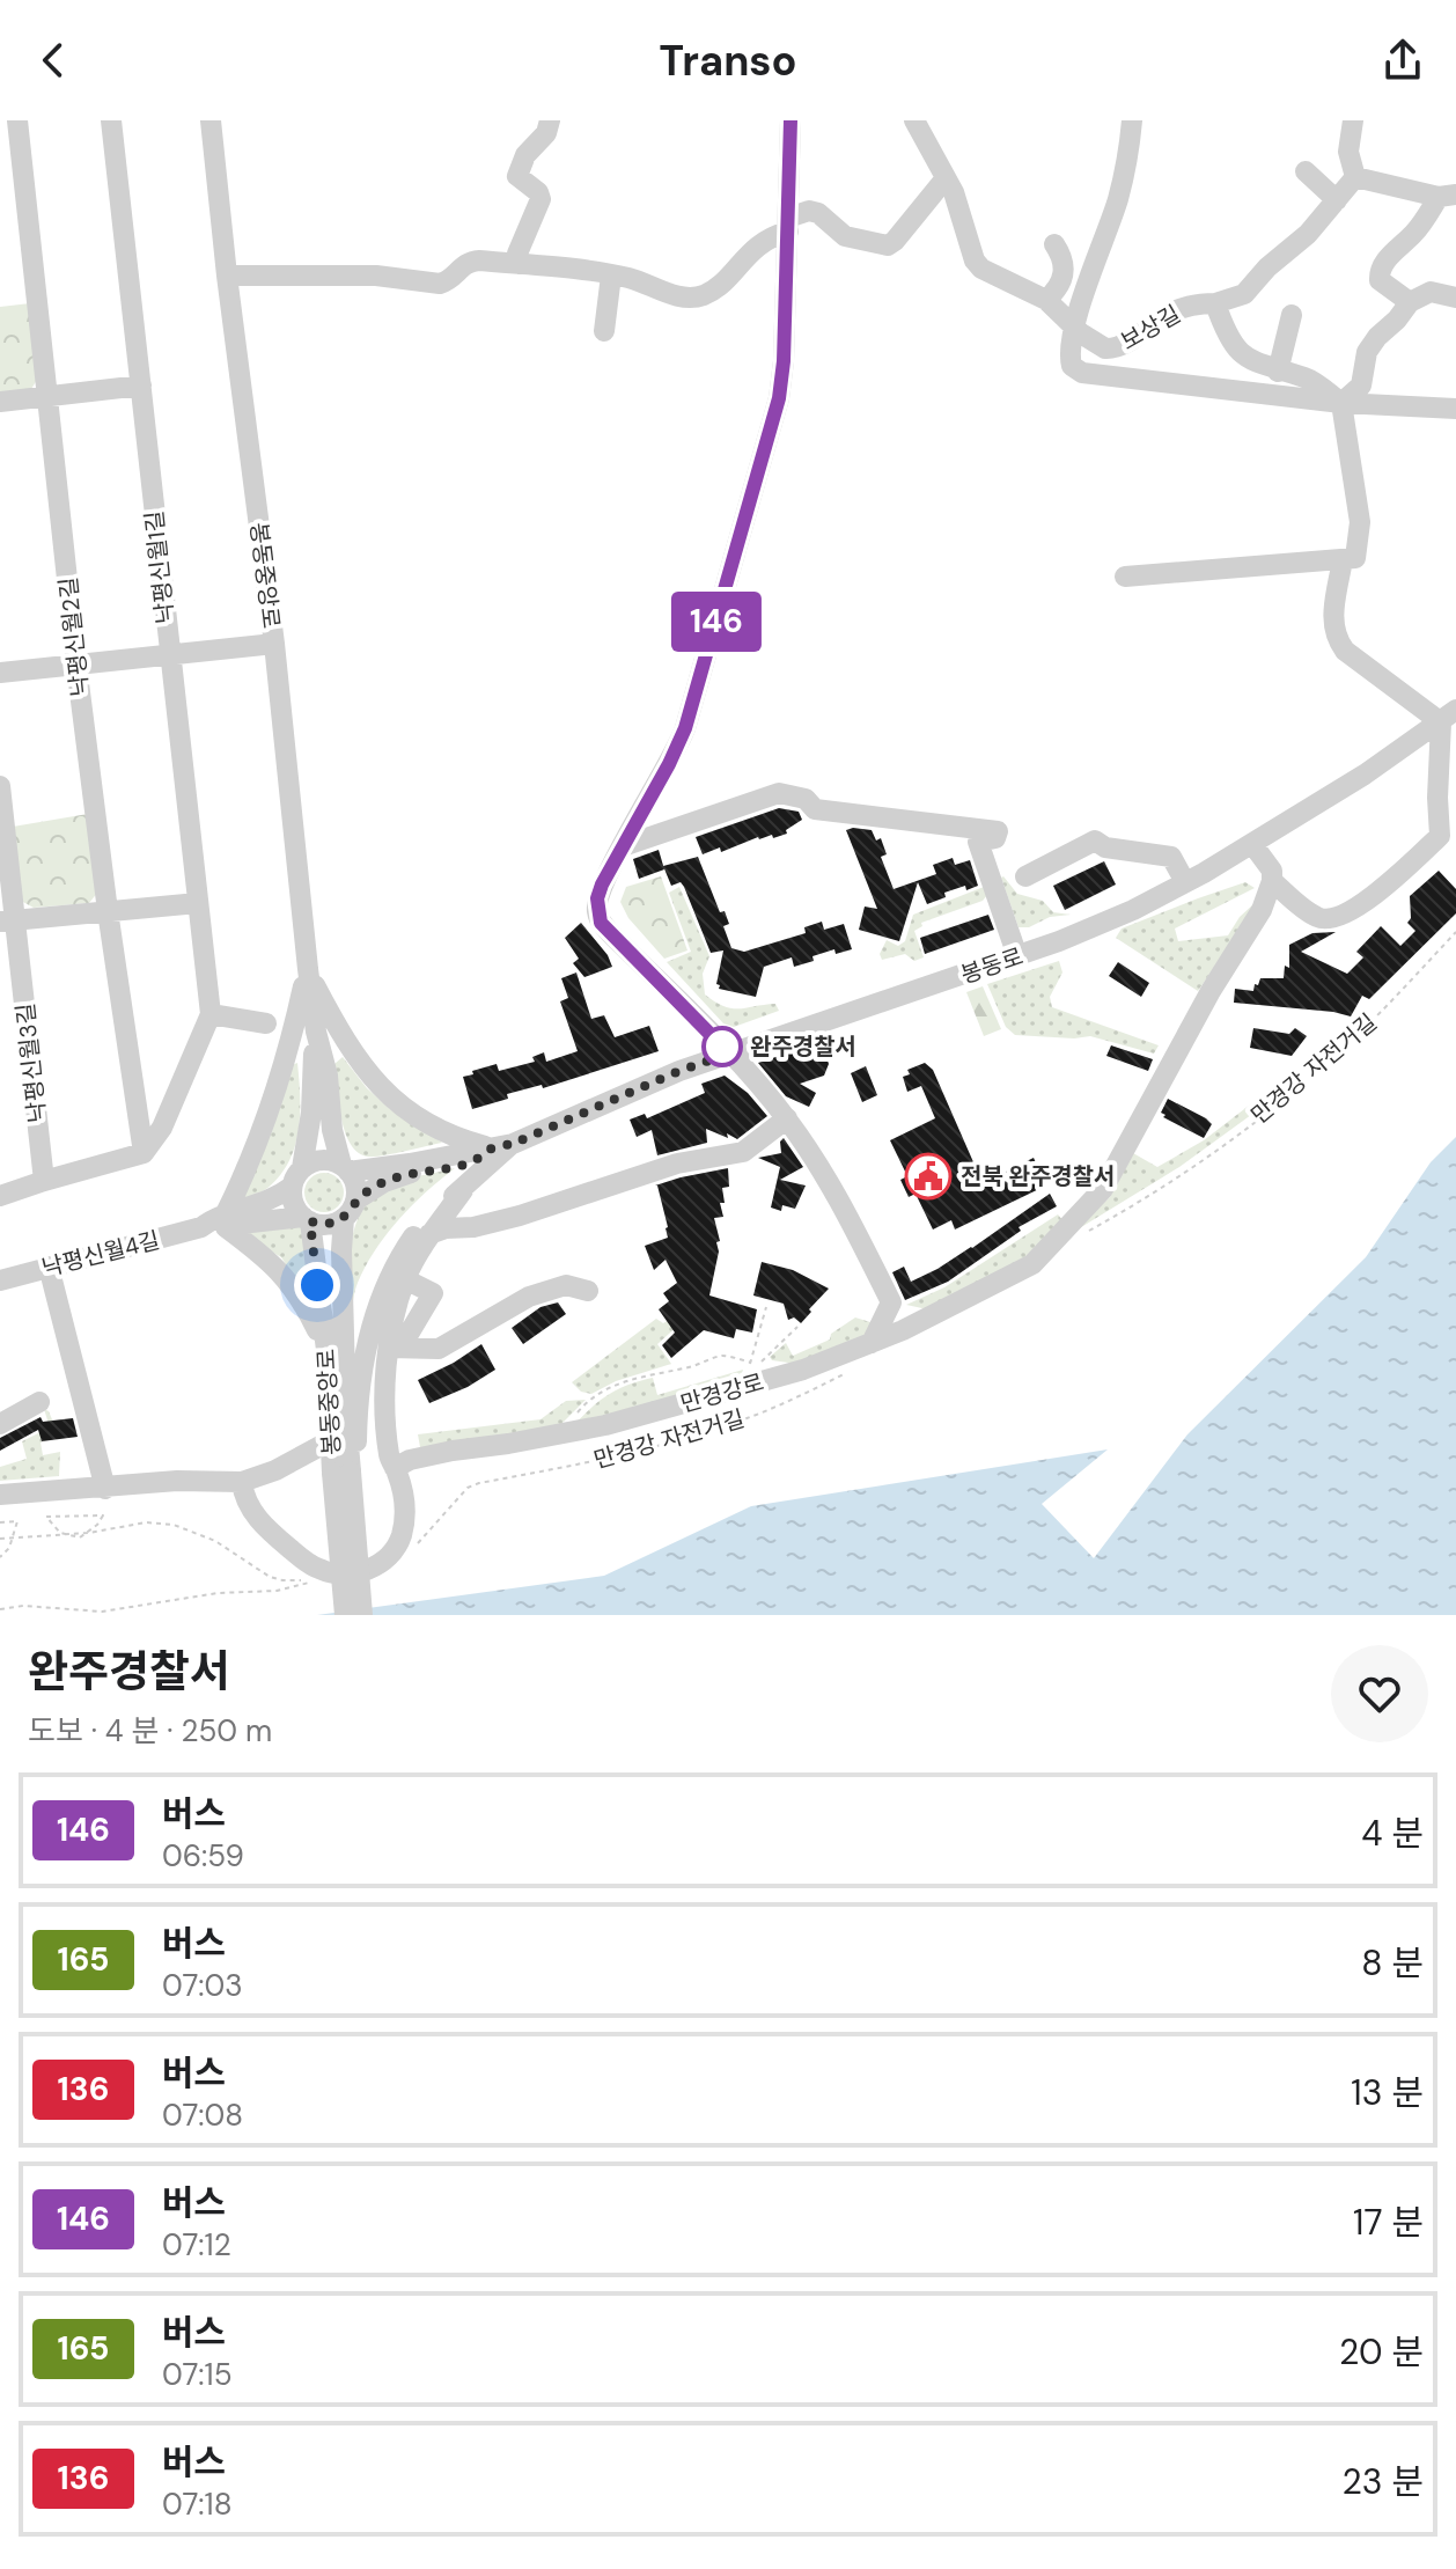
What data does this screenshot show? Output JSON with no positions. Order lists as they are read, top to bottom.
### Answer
{
  "streets": {
    "street": [
      "보상길",
      "낙평신월1길",
      "봉동중앙로",
      "낙평신월2길",
      "봉동로",
      "낙평신월3길",
      "낙평신월4길",
      "만경강로"
    ],
    "path": ["만경강 자전거길"]
  },
  "crossings": [
    ["봉동중앙로", "봉동로"],
    ["봉동중앙로", "낙평신월4길"],
    ["봉동중앙로", "만경강로"],
    ["봉동로", "낙평신월4길"]
  ],
  "places": {
    "other": ["완주경찰서"],
    "public building": ["전북 완주경찰서"]
  },
  "lines": ["bus line 146"],
  "page": {
    "header": "Transo",
    "on_map": "146",
    "heading": ["완주경찰서", "도보 · 4 분 · 250 m"],
    "list": [
      {
        "mark": "146",
        "name": "버스",
        "note": "06:59",
        "value": "4 분"
      },
      {
        "mark": "165",
        "name": "버스",
        "note": "07:03",
        "value": "8 분"
      },
      {
        "mark": "136",
        "name": "버스",
        "note": "07:08",
        "value": "13 분"
      },
      {
        "mark": "146",
        "name": "버스",
        "note": "07:12",
        "value": "17 분"
      },
      {
        "mark": "165",
        "name": "버스",
        "note": "07:15",
        "value": "20 분"
      },
      {
        "mark": "136",
        "name": "버스",
        "note": "07:18",
        "value": "23 분"
      }
    ]
  }
}
